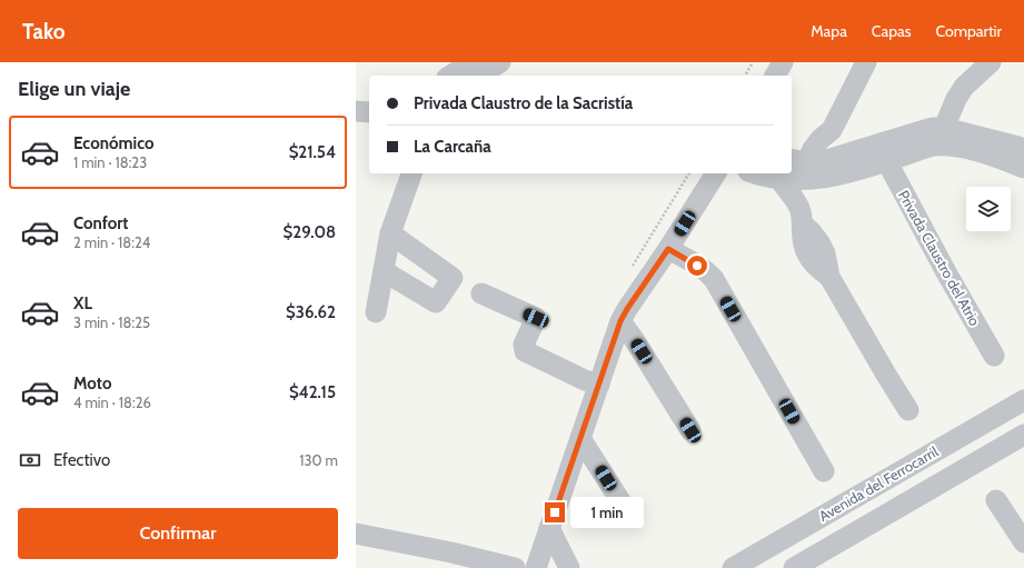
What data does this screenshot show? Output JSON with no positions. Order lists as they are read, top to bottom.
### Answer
{
  "streets": {
    "street": ["Privada Claustro del Atrio", "Avenida del Ferrocarril"]
  },
  "page": {
    "header": "Tako",
    "nav": ["Mapa", "Capas", "Compartir"],
    "heading": "Elige un viaje",
    "banner": ["Privada Claustro de la Sacristía", "La Carcaña"],
    "list": [
      {
        "name": "Económico",
        "note": "1 min · 18:23",
        "value": "$21.54"
      },
      {
        "name": "Confort",
        "note": "2 min · 18:24",
        "value": "$29.08"
      },
      {
        "name": "XL",
        "note": "3 min · 18:25",
        "value": "$36.62"
      },
      {
        "name": "Moto",
        "note": "4 min · 18:26",
        "value": "$42.15"
      }
    ],
    "pay": ["Efectivo", "130 m"],
    "bubble": "1 min",
    "buttons": "Confirmar"
  }
}
